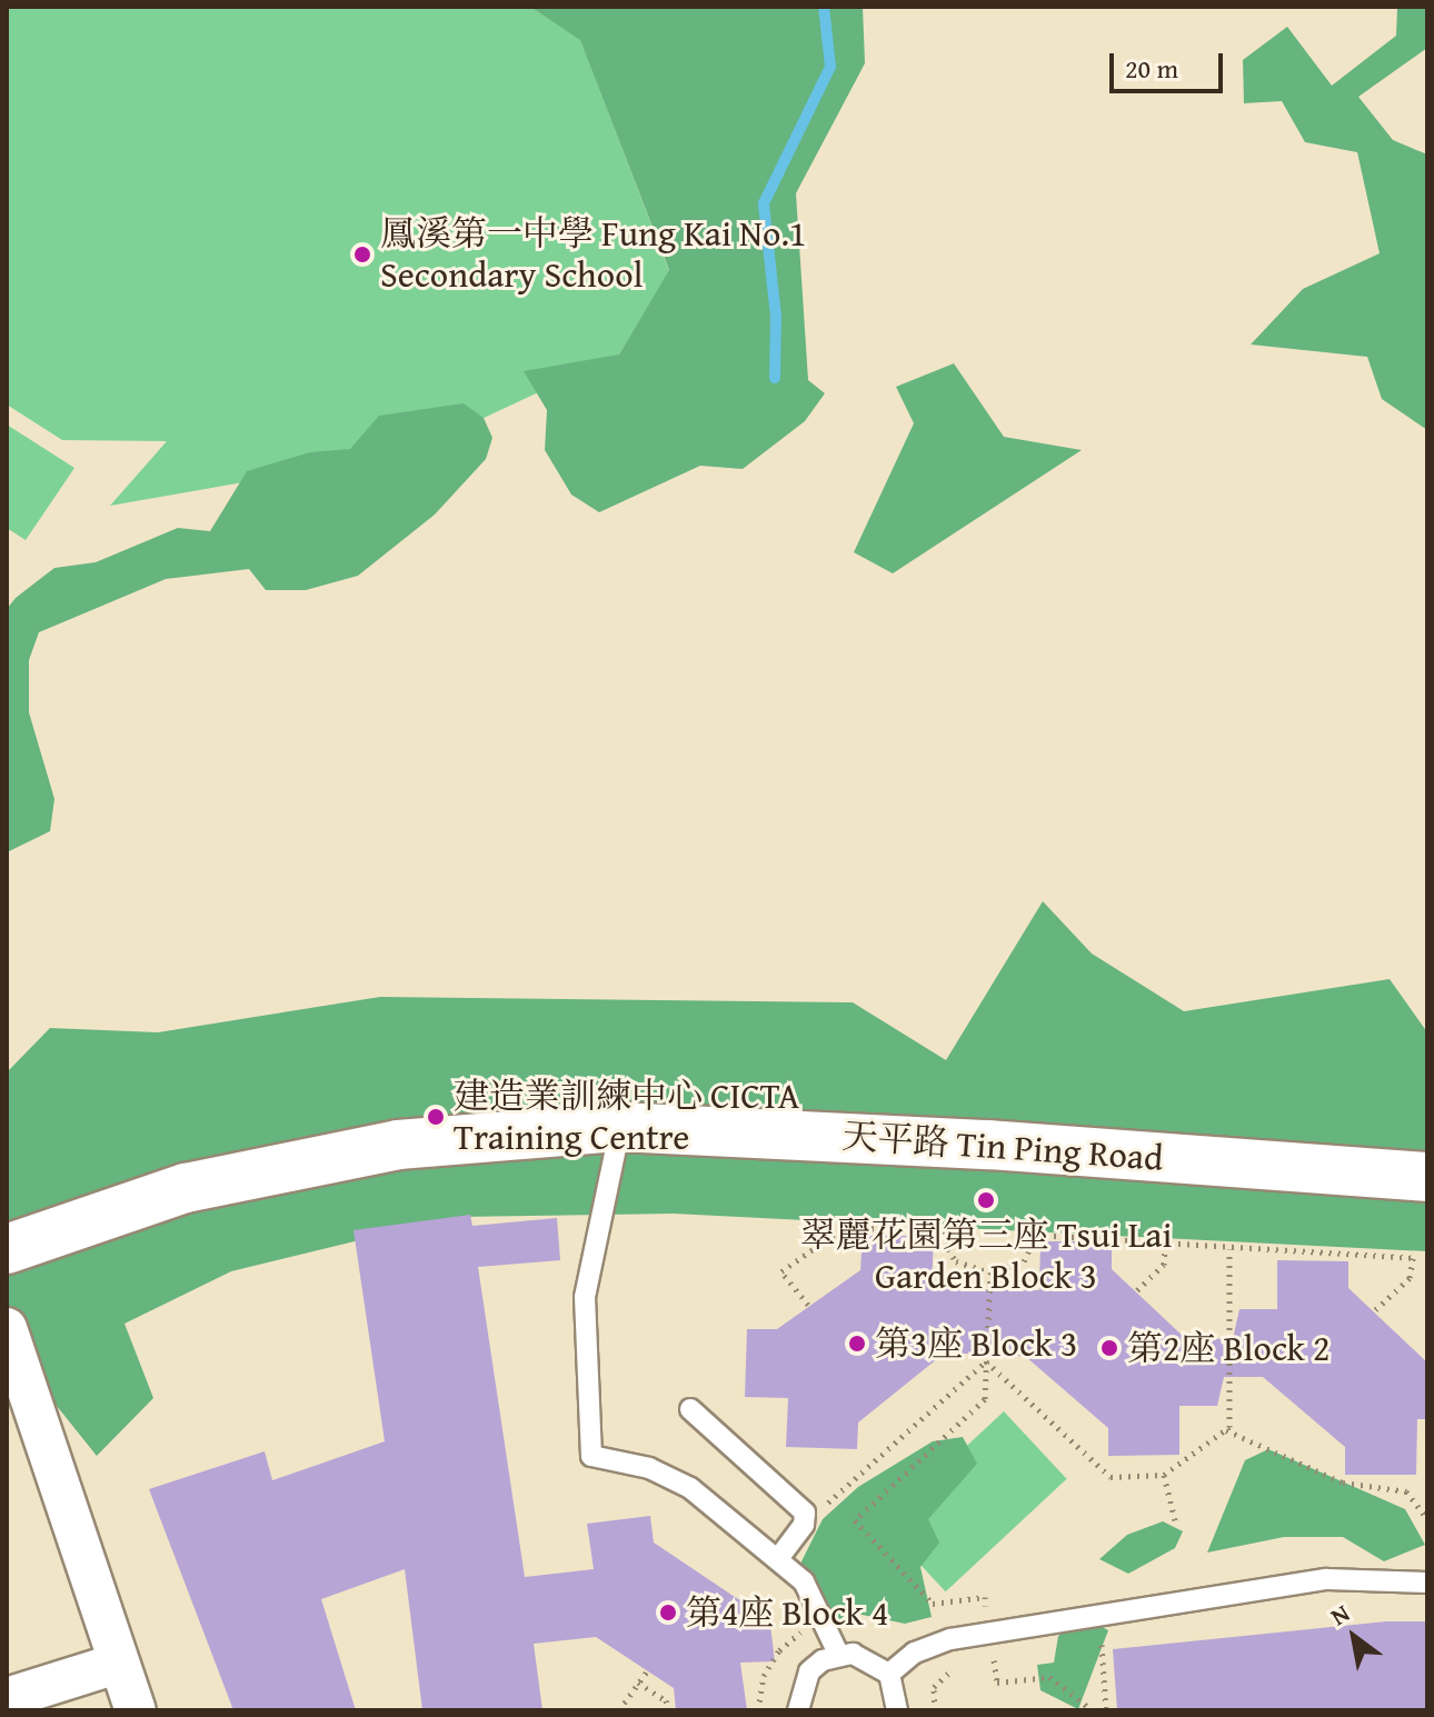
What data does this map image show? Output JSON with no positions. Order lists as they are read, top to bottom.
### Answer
{
  "streets": {
    "street": ["天平路 Tin Ping Road"]
  },
  "places": [
    "鳳溪第一中學 Fung Kai No.1 Secondary School",
    "建造業訓練中心 CICTA Training Centre",
    "翠麗花園第三座 Tsui Lai Garden Block 3",
    "第3座 Block 3",
    "第2座 Block 2",
    "第4座 Block 4"
  ],
  "scale_bar": "20 m",
  "north": "top left"
}
